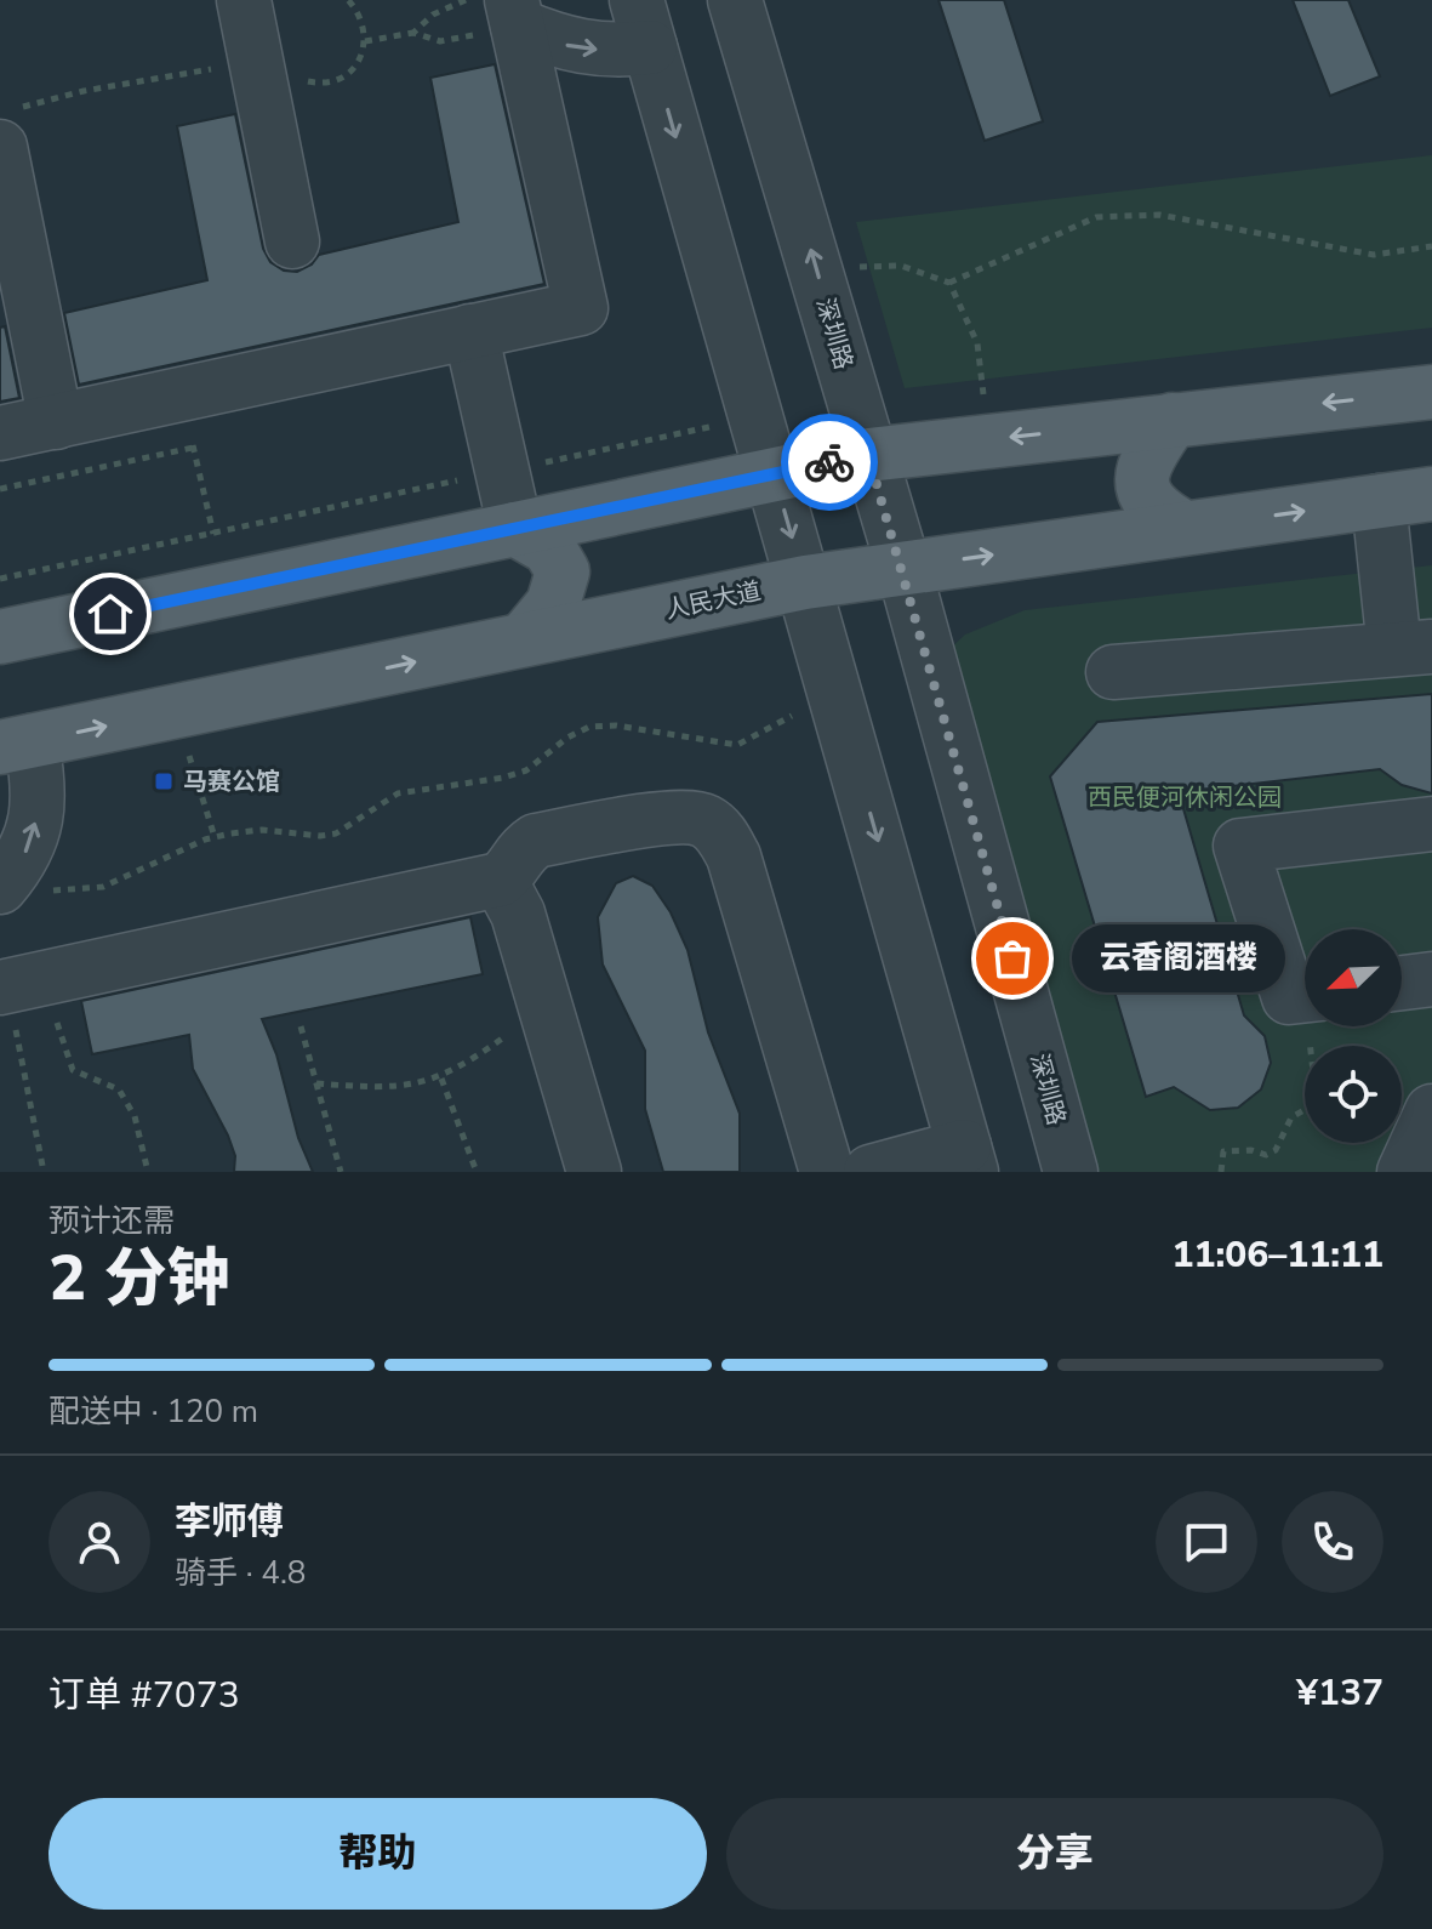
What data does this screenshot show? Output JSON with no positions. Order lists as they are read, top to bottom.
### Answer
{
  "streets": {
    "main road": ["人民大道"],
    "street": ["深圳路"]
  },
  "crossings": [
    ["深圳路", "人民大道"]
  ],
  "parks": ["西民便河休闲公园"],
  "places": {
    "transit": ["马赛公馆"],
    "other": ["云香阁酒楼"]
  },
  "north": "bottom left",
  "page": {
    "bubble": "云香阁酒楼",
    "heading": ["2 分钟", "预计还需", "11:06–11:11"],
    "panel": [
      "李师傅",
      "骑手 · 4.8",
      "订单 #7073",
      "¥137"
    ],
    "bar": "配送中 · 120 m",
    "buttons": ["帮助", "分享"]
  }
}
